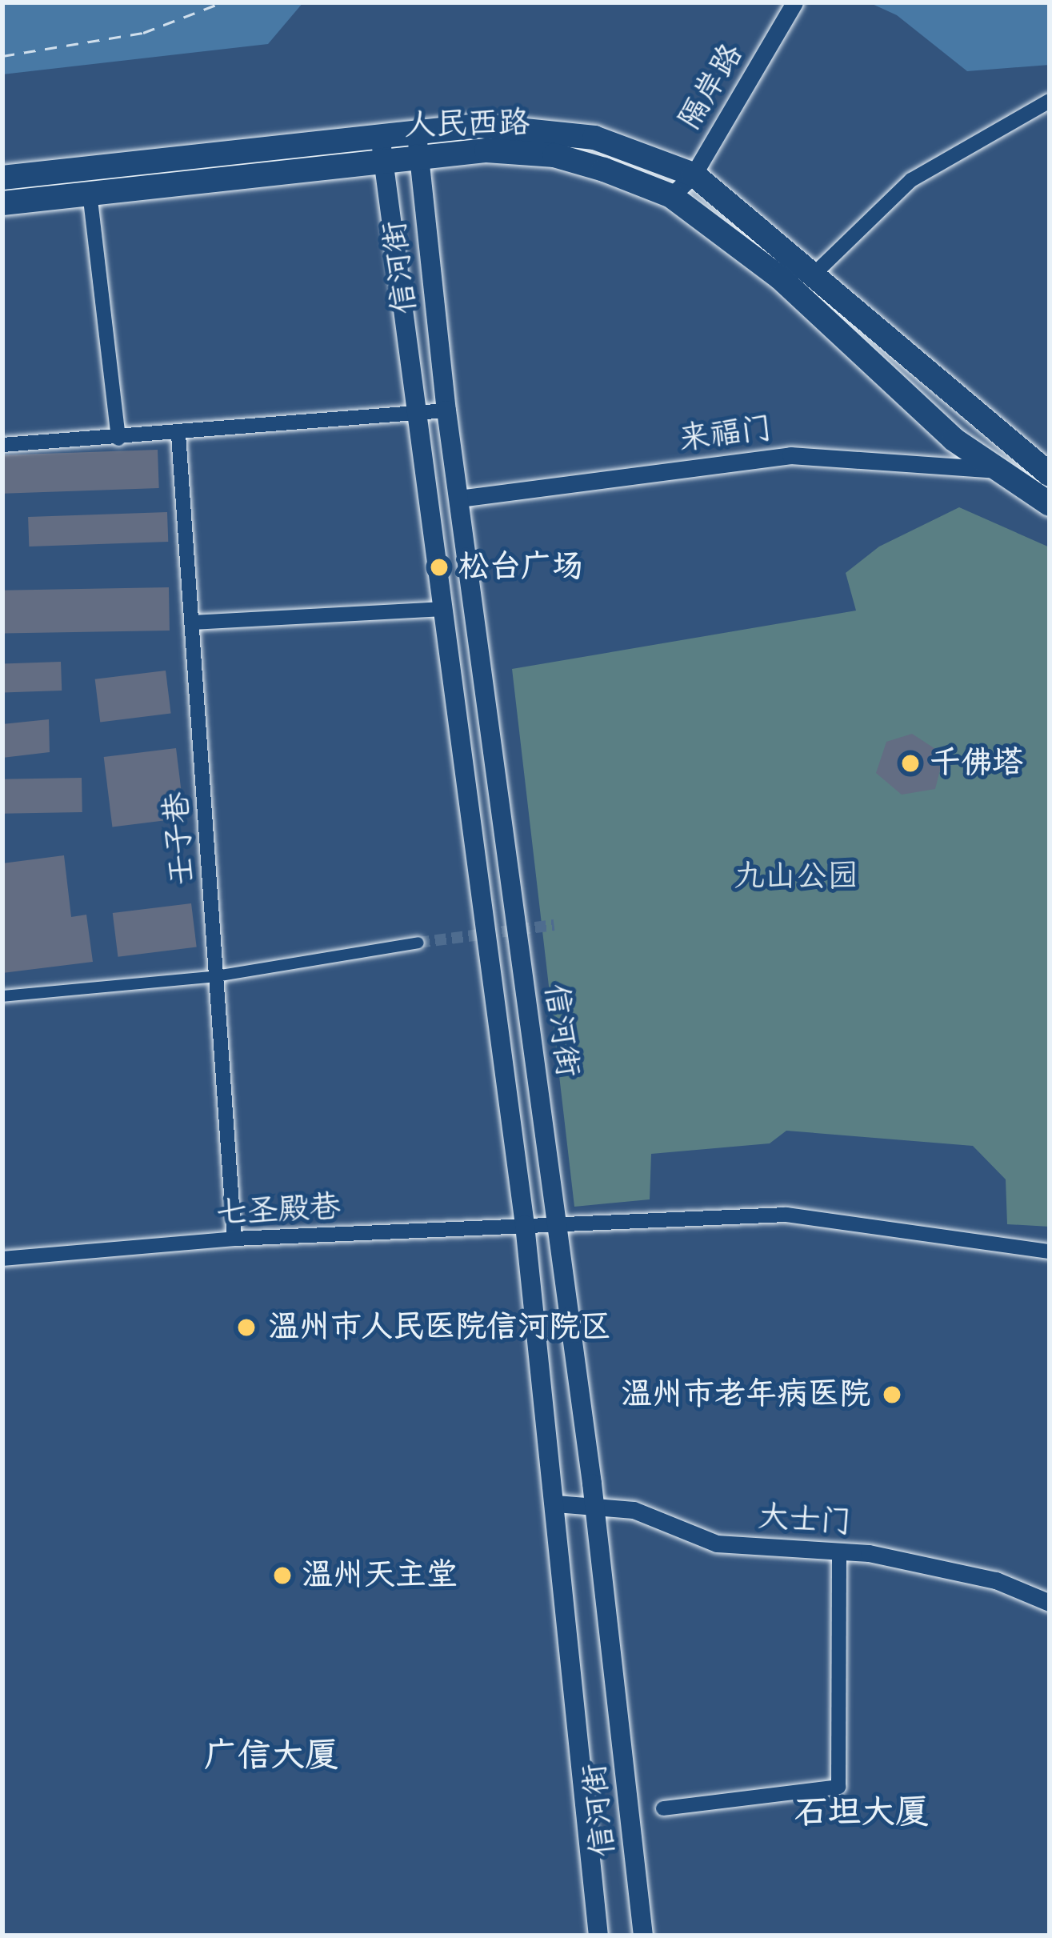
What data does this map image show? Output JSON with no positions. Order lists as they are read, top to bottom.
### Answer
{
  "streets": {
    "highway": ["人民西路"],
    "main road": ["信河街"],
    "street": [
      "隔岸路",
      "来福门",
      "壬子巷",
      "七圣殿巷",
      "大士门"
    ]
  },
  "crossings": [
    ["隔岸路", "人民西路"],
    ["人民西路", "信河街"],
    ["人民西路", "来福门"],
    ["信河街", "来福门"],
    ["信河街", "七圣殿巷"],
    ["信河街", "大士门"],
    ["壬子巷", "七圣殿巷"]
  ],
  "districts": ["广信大厦", "石坦大厦"],
  "parks": ["九山公园"],
  "places": [
    "松台广场",
    "千佛塔",
    "温州市人民医院信河院区",
    "温州市老年病医院",
    "温州天主堂"
  ]
}
